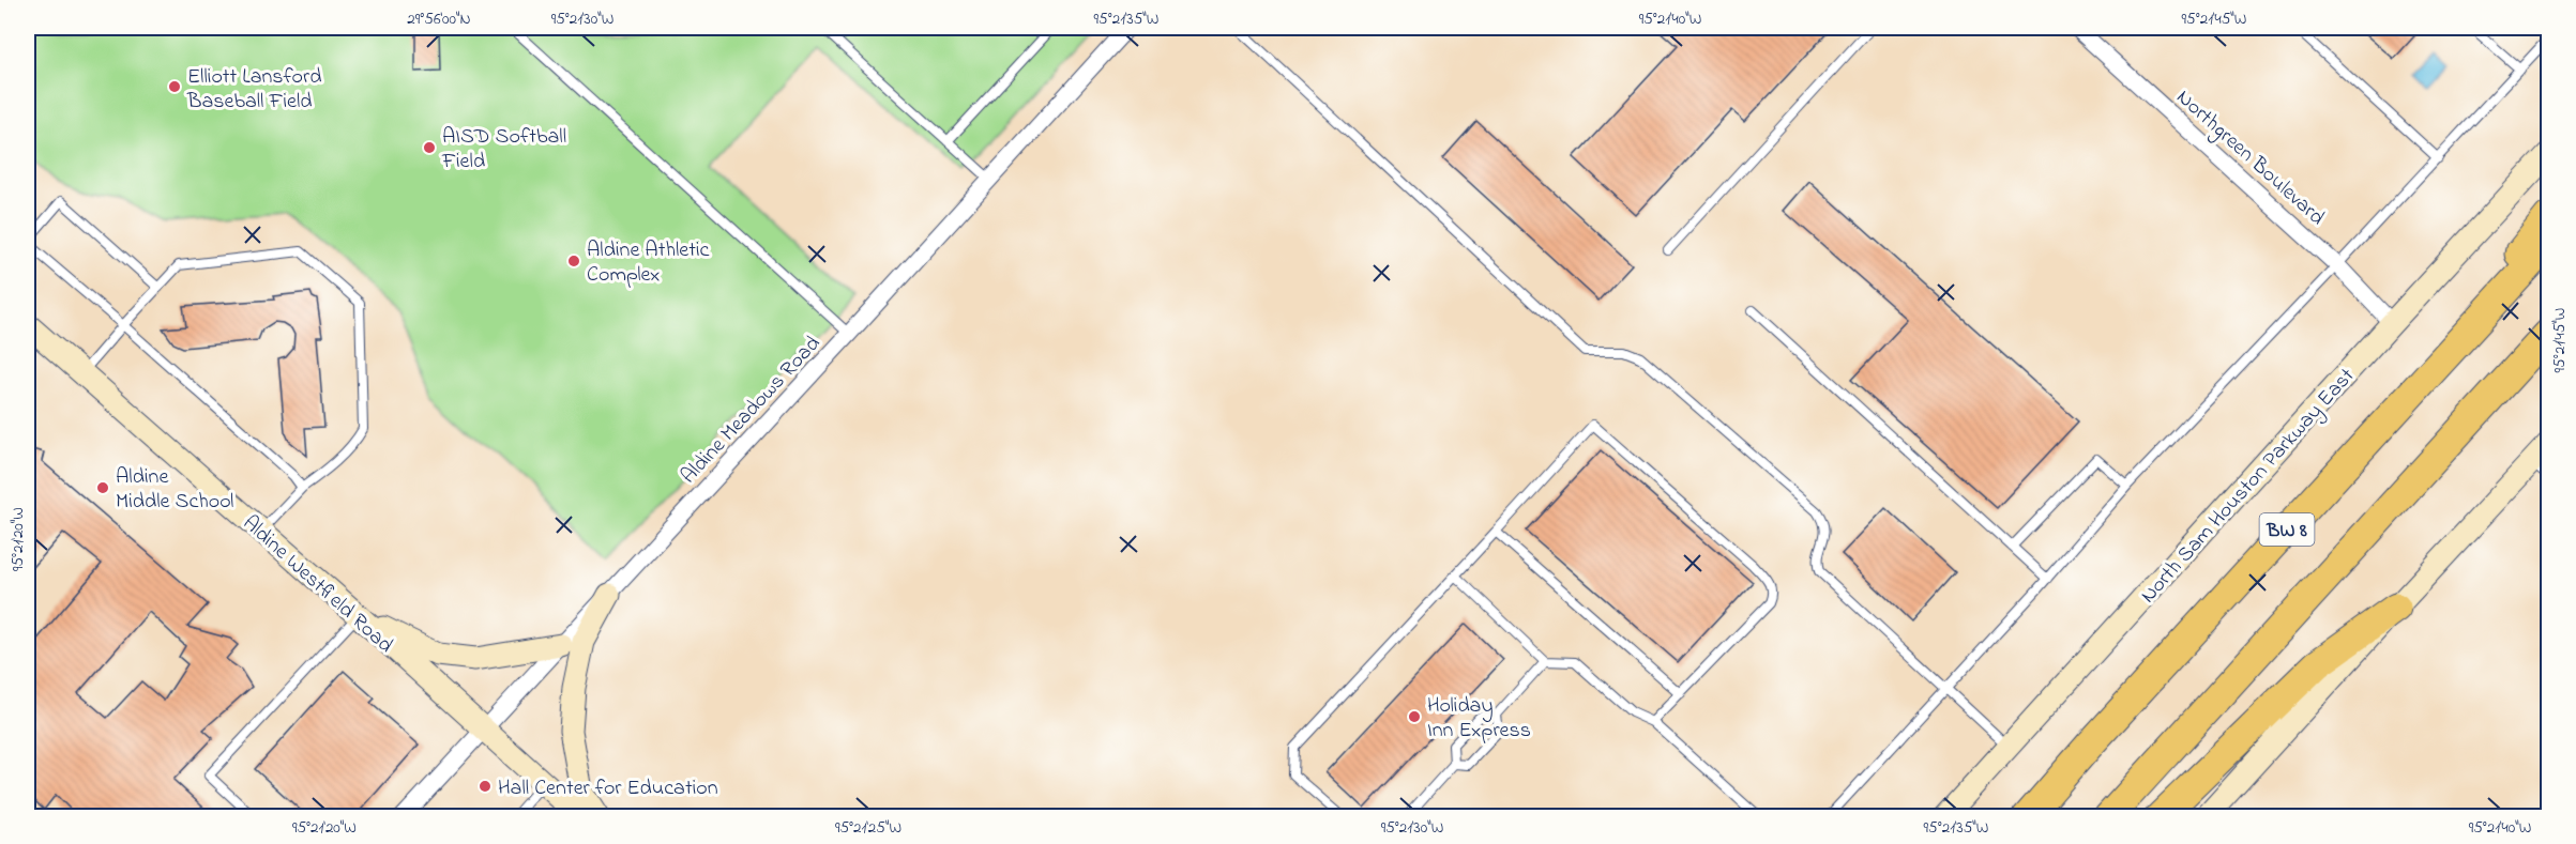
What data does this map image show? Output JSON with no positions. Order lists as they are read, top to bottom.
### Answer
{
  "streets": {
    "highway": ["BW 8"],
    "main road": ["North Sam Houston Parkway East", "Aldine Westfield Road"],
    "street": ["Northgreen Boulevard", "Aldine Meadows Road"]
  },
  "crossings": [
    ["Northgreen Boulevard", "North Sam Houston Parkway East"],
    ["Aldine Meadows Road", "Aldine Westfield Road"]
  ],
  "places": [
    "Elliott Lansford Baseball Field",
    "AISD Softball Field",
    "Aldine Athletic Complex",
    "Aldine Middle School",
    "Holiday Inn Express",
    "Hall Center for Education"
  ],
  "coordinates": [
    "29°56'00\"N",
    "95°21'30\"W",
    "95°21'35\"W",
    "95°21'40\"W",
    "95°21'45\"W",
    "95°21'20\"W",
    "95°21'25\"W"
  ]
}
